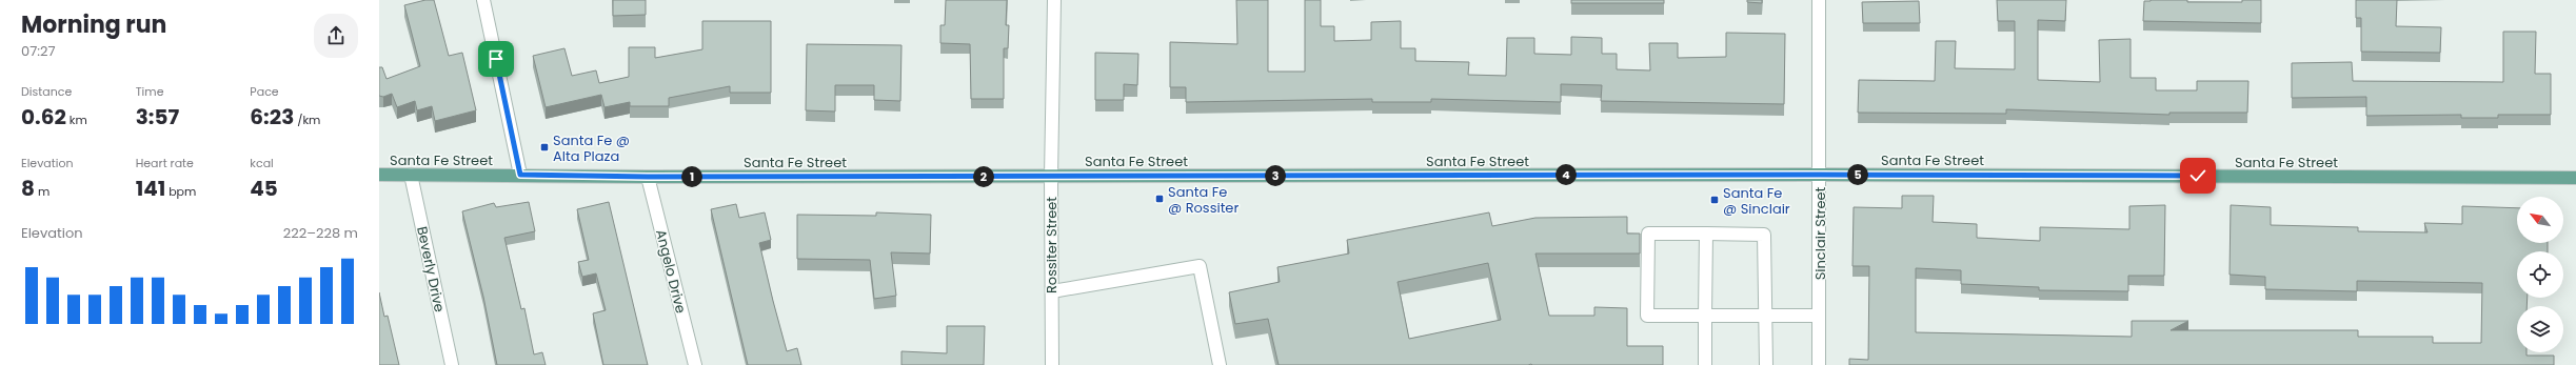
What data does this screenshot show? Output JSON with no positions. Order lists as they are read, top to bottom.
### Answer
{
  "streets": {
    "main road": ["Santa Fe Street"],
    "street": [
      "Sinclair Street",
      "Rossiter Street",
      "Beverly Drive",
      "Angelo Drive"
    ]
  },
  "crossings": [
    ["Santa Fe Street", "Sinclair Street"],
    ["Santa Fe Street", "Rossiter Street"],
    ["Santa Fe Street", "Beverly Drive"],
    ["Santa Fe Street", "Angelo Drive"]
  ],
  "places": {
    "transit": ["Santa Fe @ Alta Plaza", "Santa Fe @ Rossiter", "Santa Fe @ Sinclair"]
  },
  "north": "top left",
  "page": {
    "heading": ["Morning run", "07:27"],
    "stats": [
      ["Distance", "0.62 km"],
      ["Time", "3:57"],
      ["Pace", "6:23 /km"],
      ["Elevation", "8 m"],
      ["Heart rate", "141 bpm"],
      ["kcal", "45"]
    ],
    "pins": [
      "4",
      "5",
      "3",
      "1",
      "2"
    ],
    "chart": ["Elevation", "222–228 m"]
  }
}
